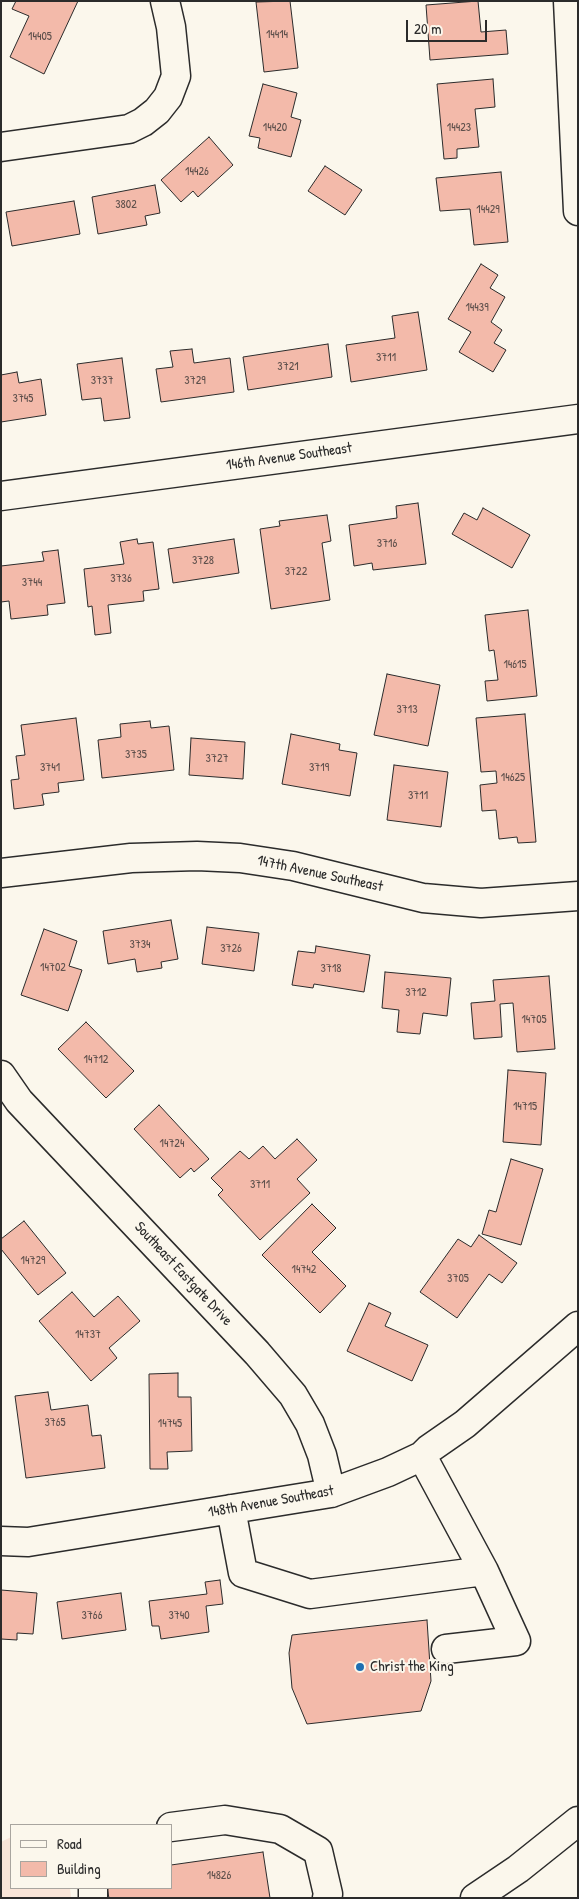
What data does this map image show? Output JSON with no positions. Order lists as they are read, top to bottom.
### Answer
{
  "streets": {
    "street": [
      "146th Avenue Southeast",
      "147th Avenue Southeast",
      "Southeast Eastgate Drive",
      "148th Avenue Southeast"
    ]
  },
  "crossings": [
    ["Southeast Eastgate Drive", "148th Avenue Southeast"]
  ],
  "places": ["Christ the King"],
  "house_numbers": [
    "14414",
    "14405",
    "14420",
    "14423",
    "14426",
    "3802",
    "14429",
    "14439",
    "3711",
    "3721",
    "3737",
    "3729",
    "3745",
    "3716",
    "3728",
    "3722",
    "3736",
    "3744",
    "14615",
    "3713",
    "3735",
    "3727",
    "3741",
    "3719",
    "14625",
    "3711",
    "3734",
    "3726",
    "14702",
    "3718",
    "3712",
    "14705",
    "14712",
    "14715",
    "14724",
    "3711",
    "14729",
    "14742",
    "3705",
    "14737",
    "3765",
    "14745",
    "3766",
    "3740",
    "14826"
  ],
  "legend": ["Road", "Building"],
  "scale_bar": "20 m"
}
